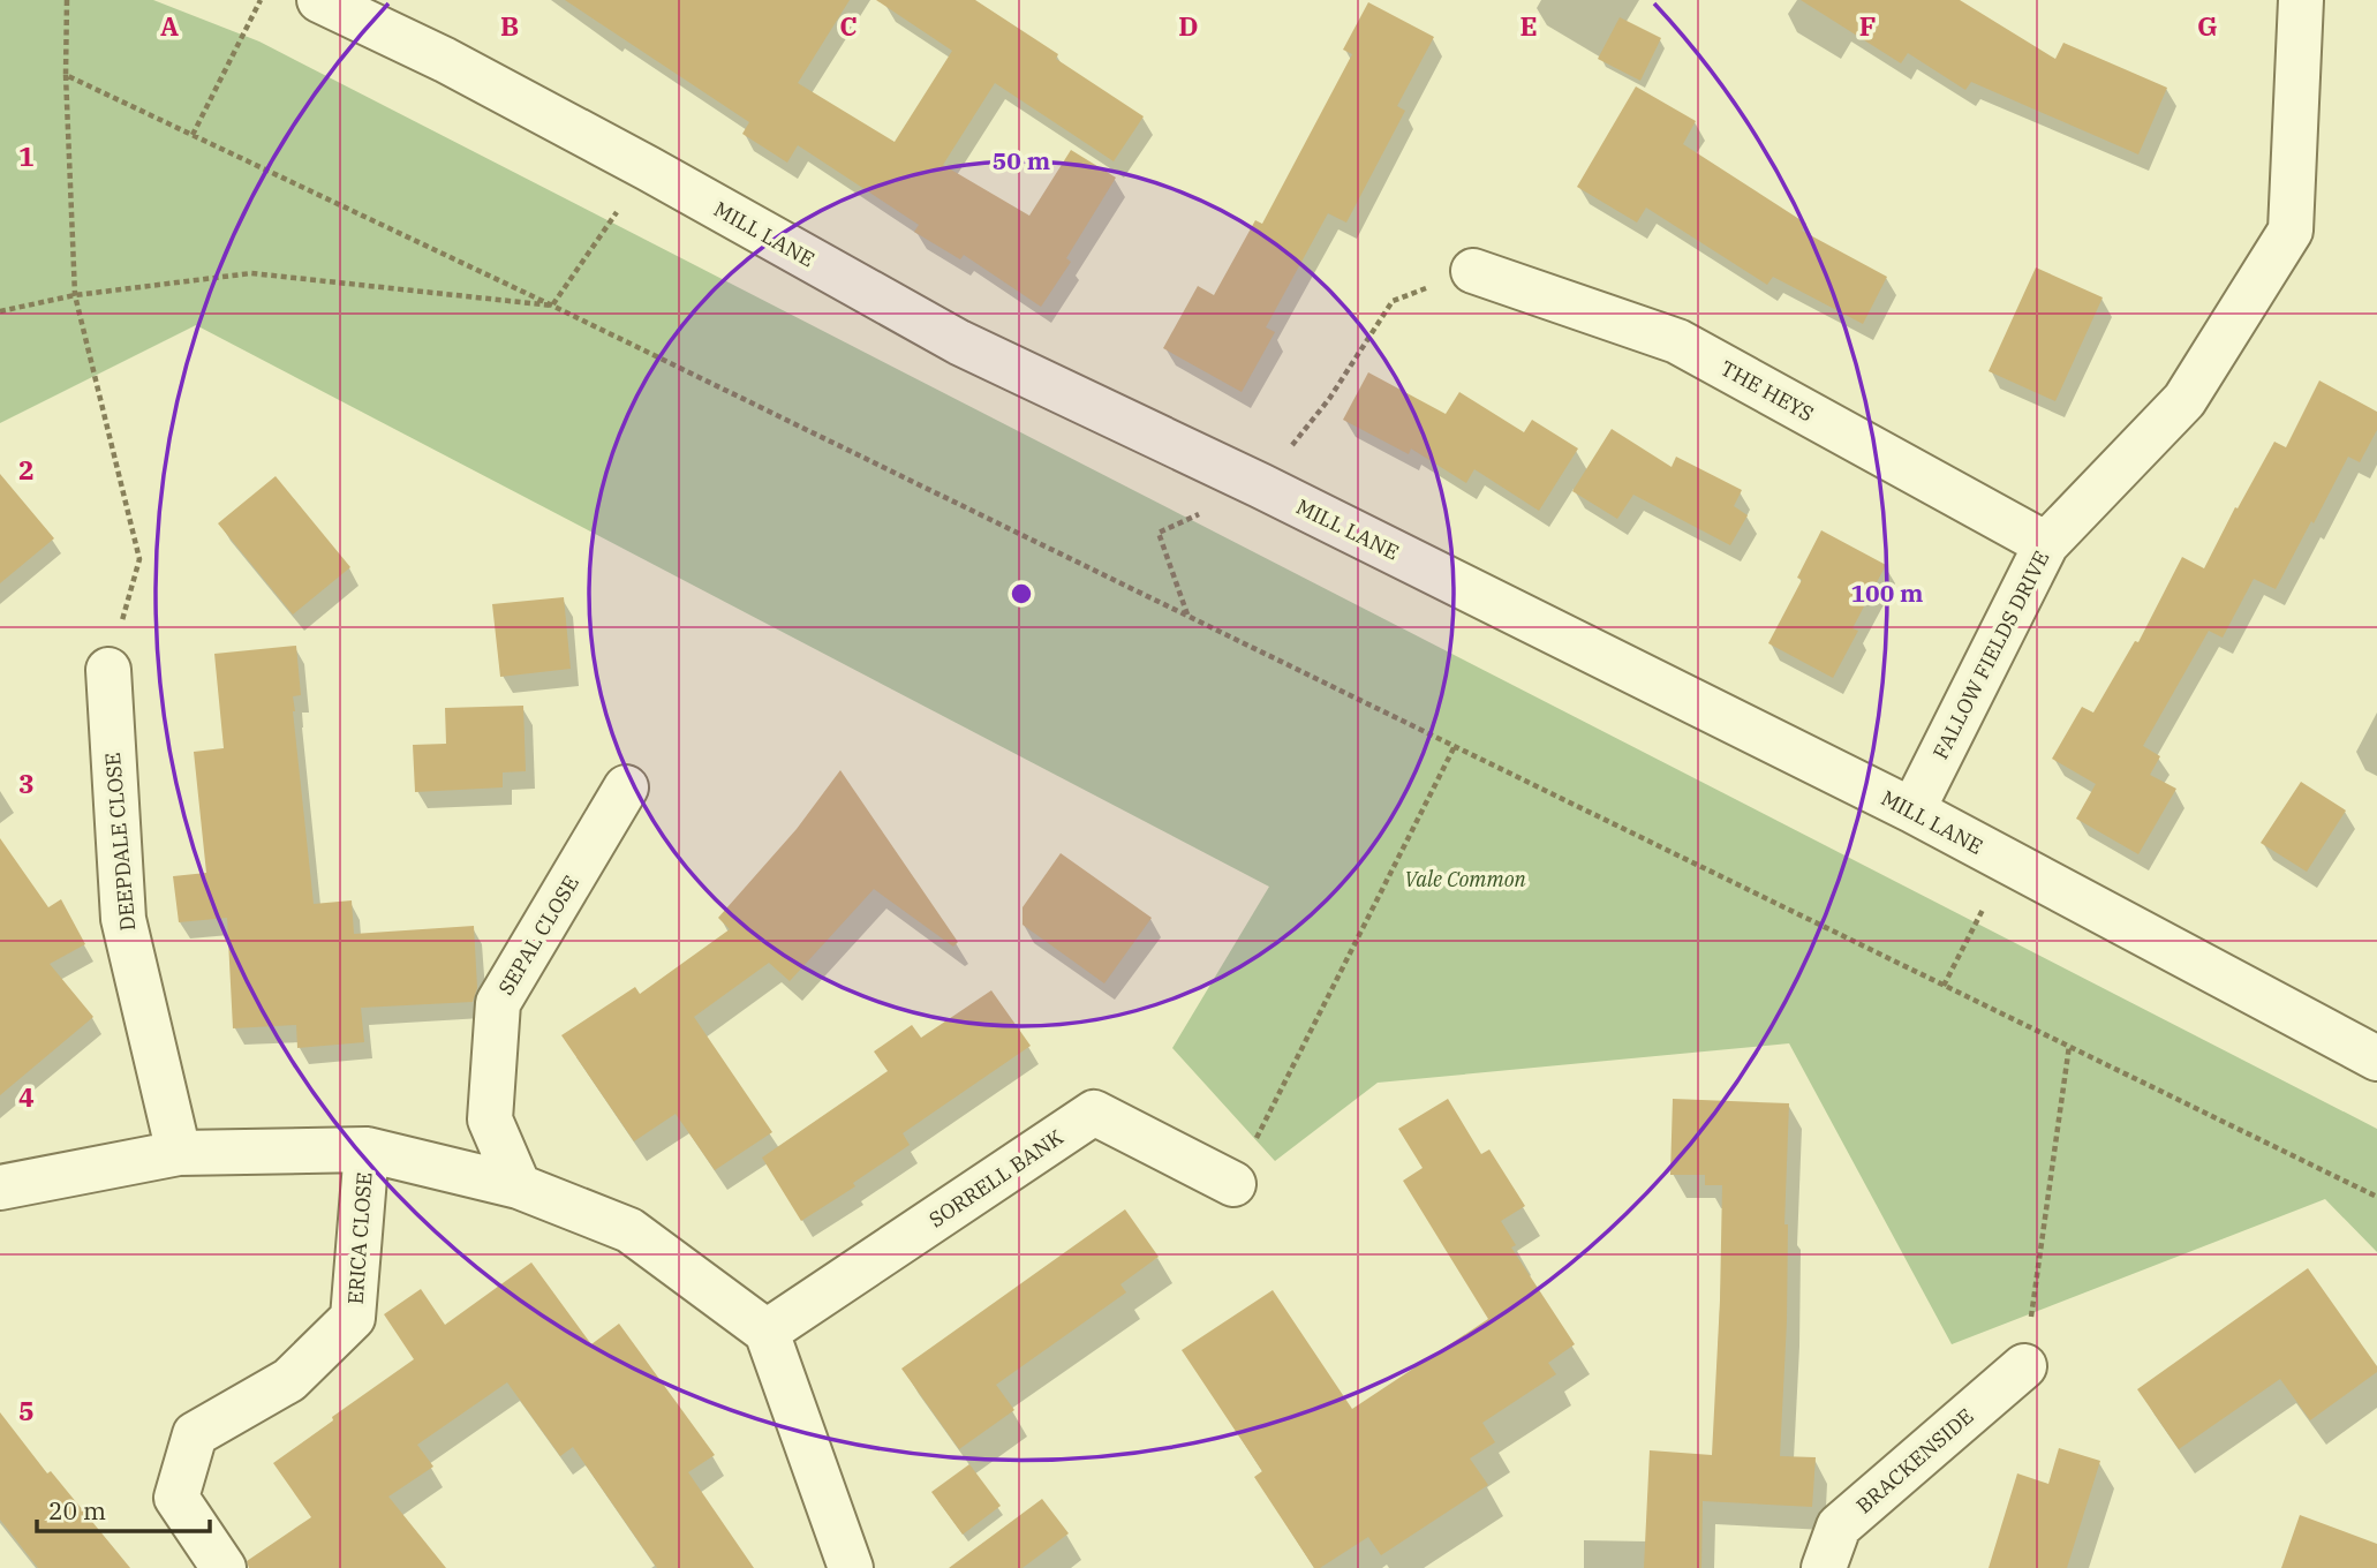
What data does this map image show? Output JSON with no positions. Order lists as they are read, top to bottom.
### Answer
{
  "streets": {
    "street": [
      "MILL LANE",
      "THE HEYS",
      "FALLOW FIELDS DRIVE",
      "DEEPDALE CLOSE",
      "SEPAL CLOSE",
      "SORRELL BANK",
      "ERICA CLOSE",
      "BRACKENSIDE"
    ]
  },
  "crossings": [
    ["MILL LANE", "FALLOW FIELDS DRIVE"],
    ["THE HEYS", "FALLOW FIELDS DRIVE"]
  ],
  "parks": ["Vale Common"],
  "scale_bar": "20 m",
  "grid": {
    "columns": [
      "A",
      "B",
      "C",
      "D",
      "E",
      "F",
      "G"
    ],
    "rows": [
      "1",
      "2",
      "3",
      "4",
      "5"
    ]
  },
  "rings": ["50 m", "100 m"]
}
